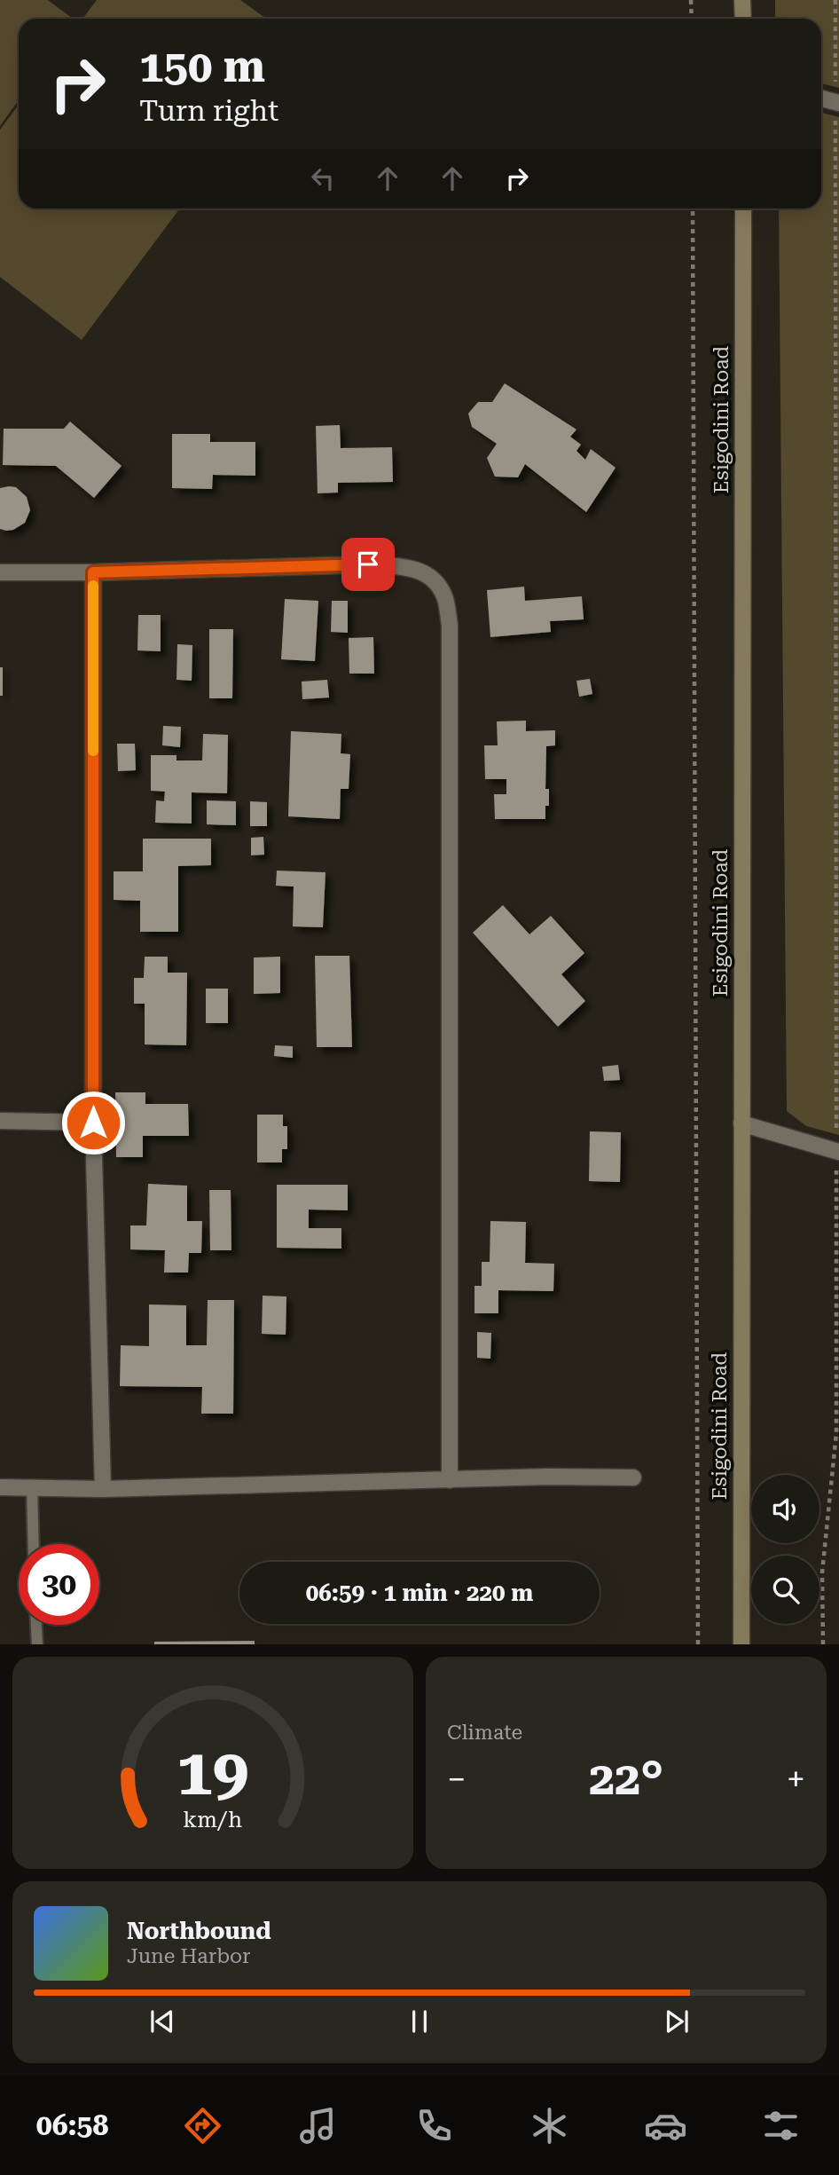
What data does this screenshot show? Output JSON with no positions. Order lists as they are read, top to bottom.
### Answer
{
  "streets": {
    "main road": ["Esigodini Road"]
  },
  "page": {
    "turn": ["150 m", "Turn right"],
    "limit": "30",
    "trip": "06:59 · 1 min · 220 m",
    "tile": "Climate",
    "heat": ["−", "22°", "+"],
    "song": ["Northbound", "June Harbor"],
    "tabs": "06:58",
    "gauge": ["19", "km/h"]
  }
}
